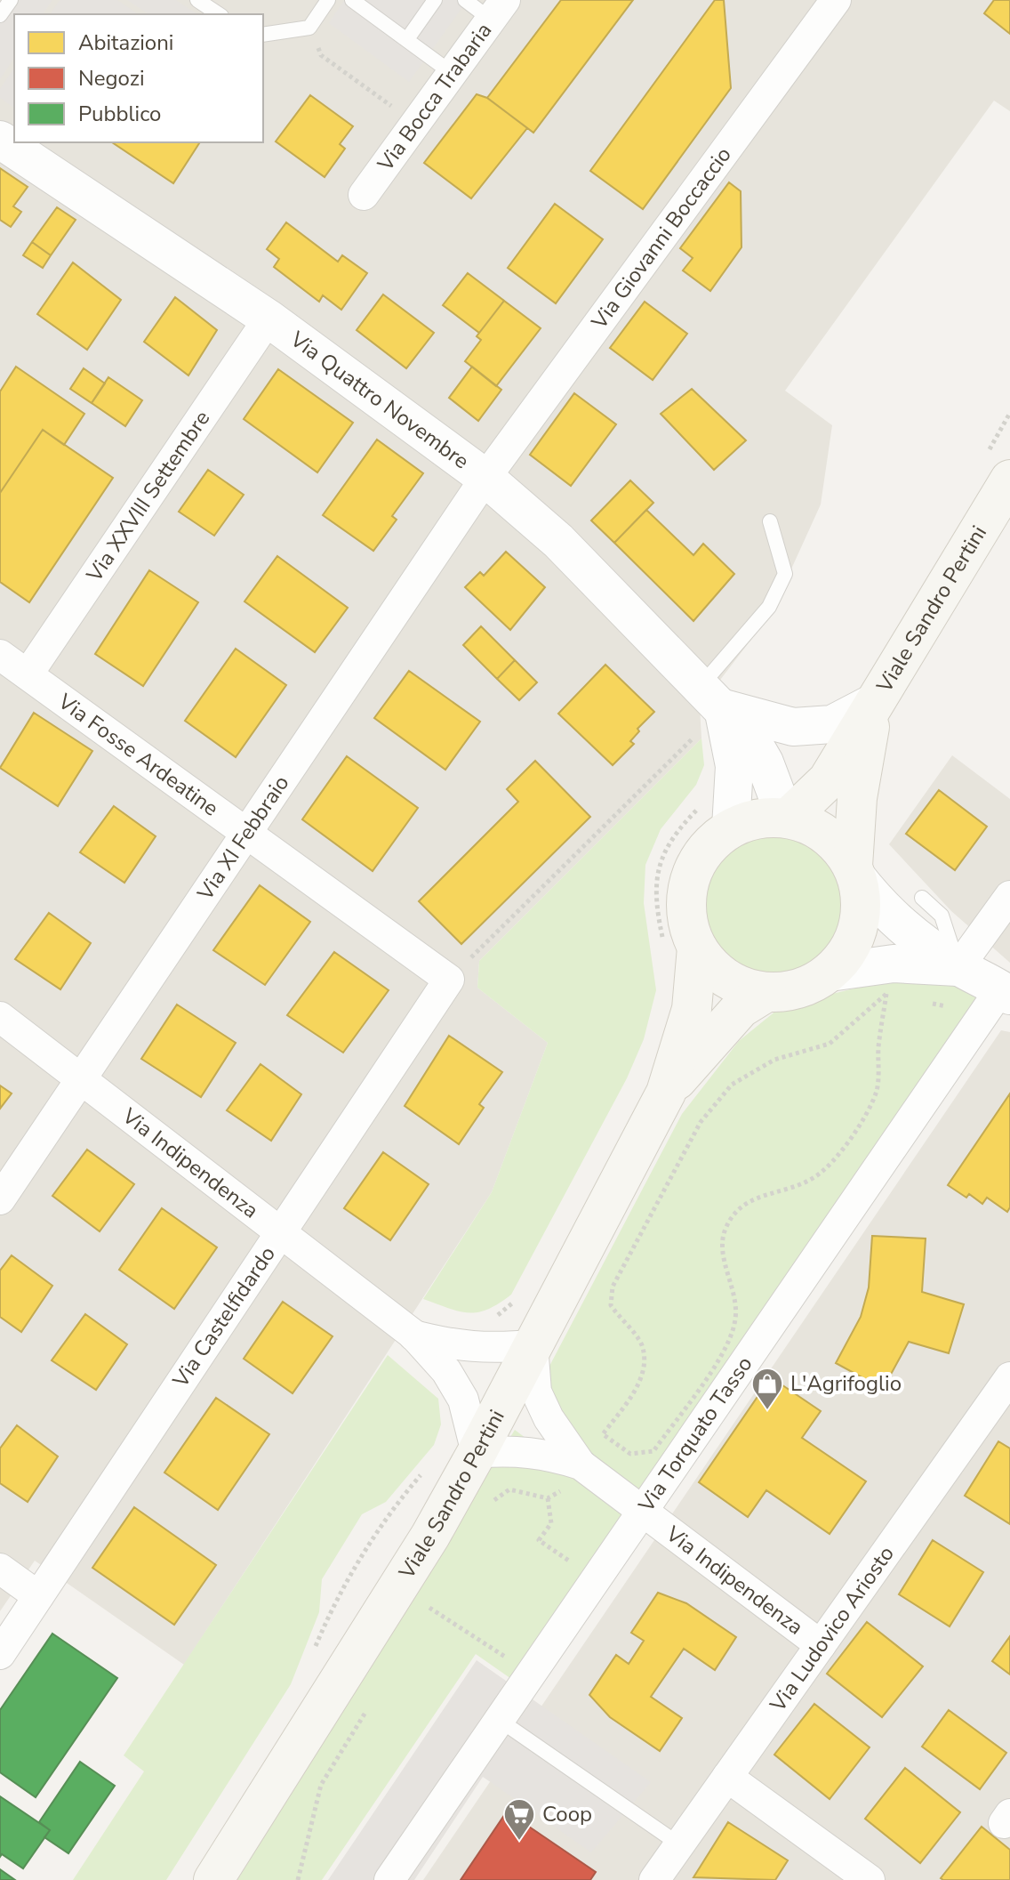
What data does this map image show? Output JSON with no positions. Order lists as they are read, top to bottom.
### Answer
{
  "streets": {
    "main road": ["Viale Sandro Pertini"],
    "street": [
      "Via Bocca Trabaria",
      "Via Giovanni Boccaccio",
      "Via Quattro Novembre",
      "Via XXVIII Settembre",
      "Via Fosse Ardeatine",
      "Via XI Febbraio",
      "Via Indipendenza",
      "Via Castelfidardo",
      "Via Torquato Tasso",
      "Via Ludovico Ariosto"
    ]
  },
  "crossings": [
    ["Via Giovanni Boccaccio", "Via Quattro Novembre"],
    ["Via Giovanni Boccaccio", "Via XI Febbraio"],
    ["Via Quattro Novembre", "Via XXVIII Settembre"],
    ["Via Quattro Novembre", "Viale Sandro Pertini"],
    ["Via Quattro Novembre", "Via XI Febbraio"],
    ["Via XXVIII Settembre", "Via Fosse Ardeatine"],
    ["Viale Sandro Pertini", "Via Indipendenza"],
    ["Via Fosse Ardeatine", "Via XI Febbraio"],
    ["Via Fosse Ardeatine", "Via Castelfidardo"],
    ["Via XI Febbraio", "Via Indipendenza"],
    ["Via Indipendenza", "Via Castelfidardo"],
    ["Via Indipendenza", "Via Torquato Tasso"],
    ["Via Indipendenza", "Via Ludovico Ariosto"]
  ],
  "places": {
    "shop": ["L'Agrifoglio"],
    "supermarket": ["Coop"]
  },
  "legend": ["Abitazioni", "Negozi", "Pubblico"]
}
